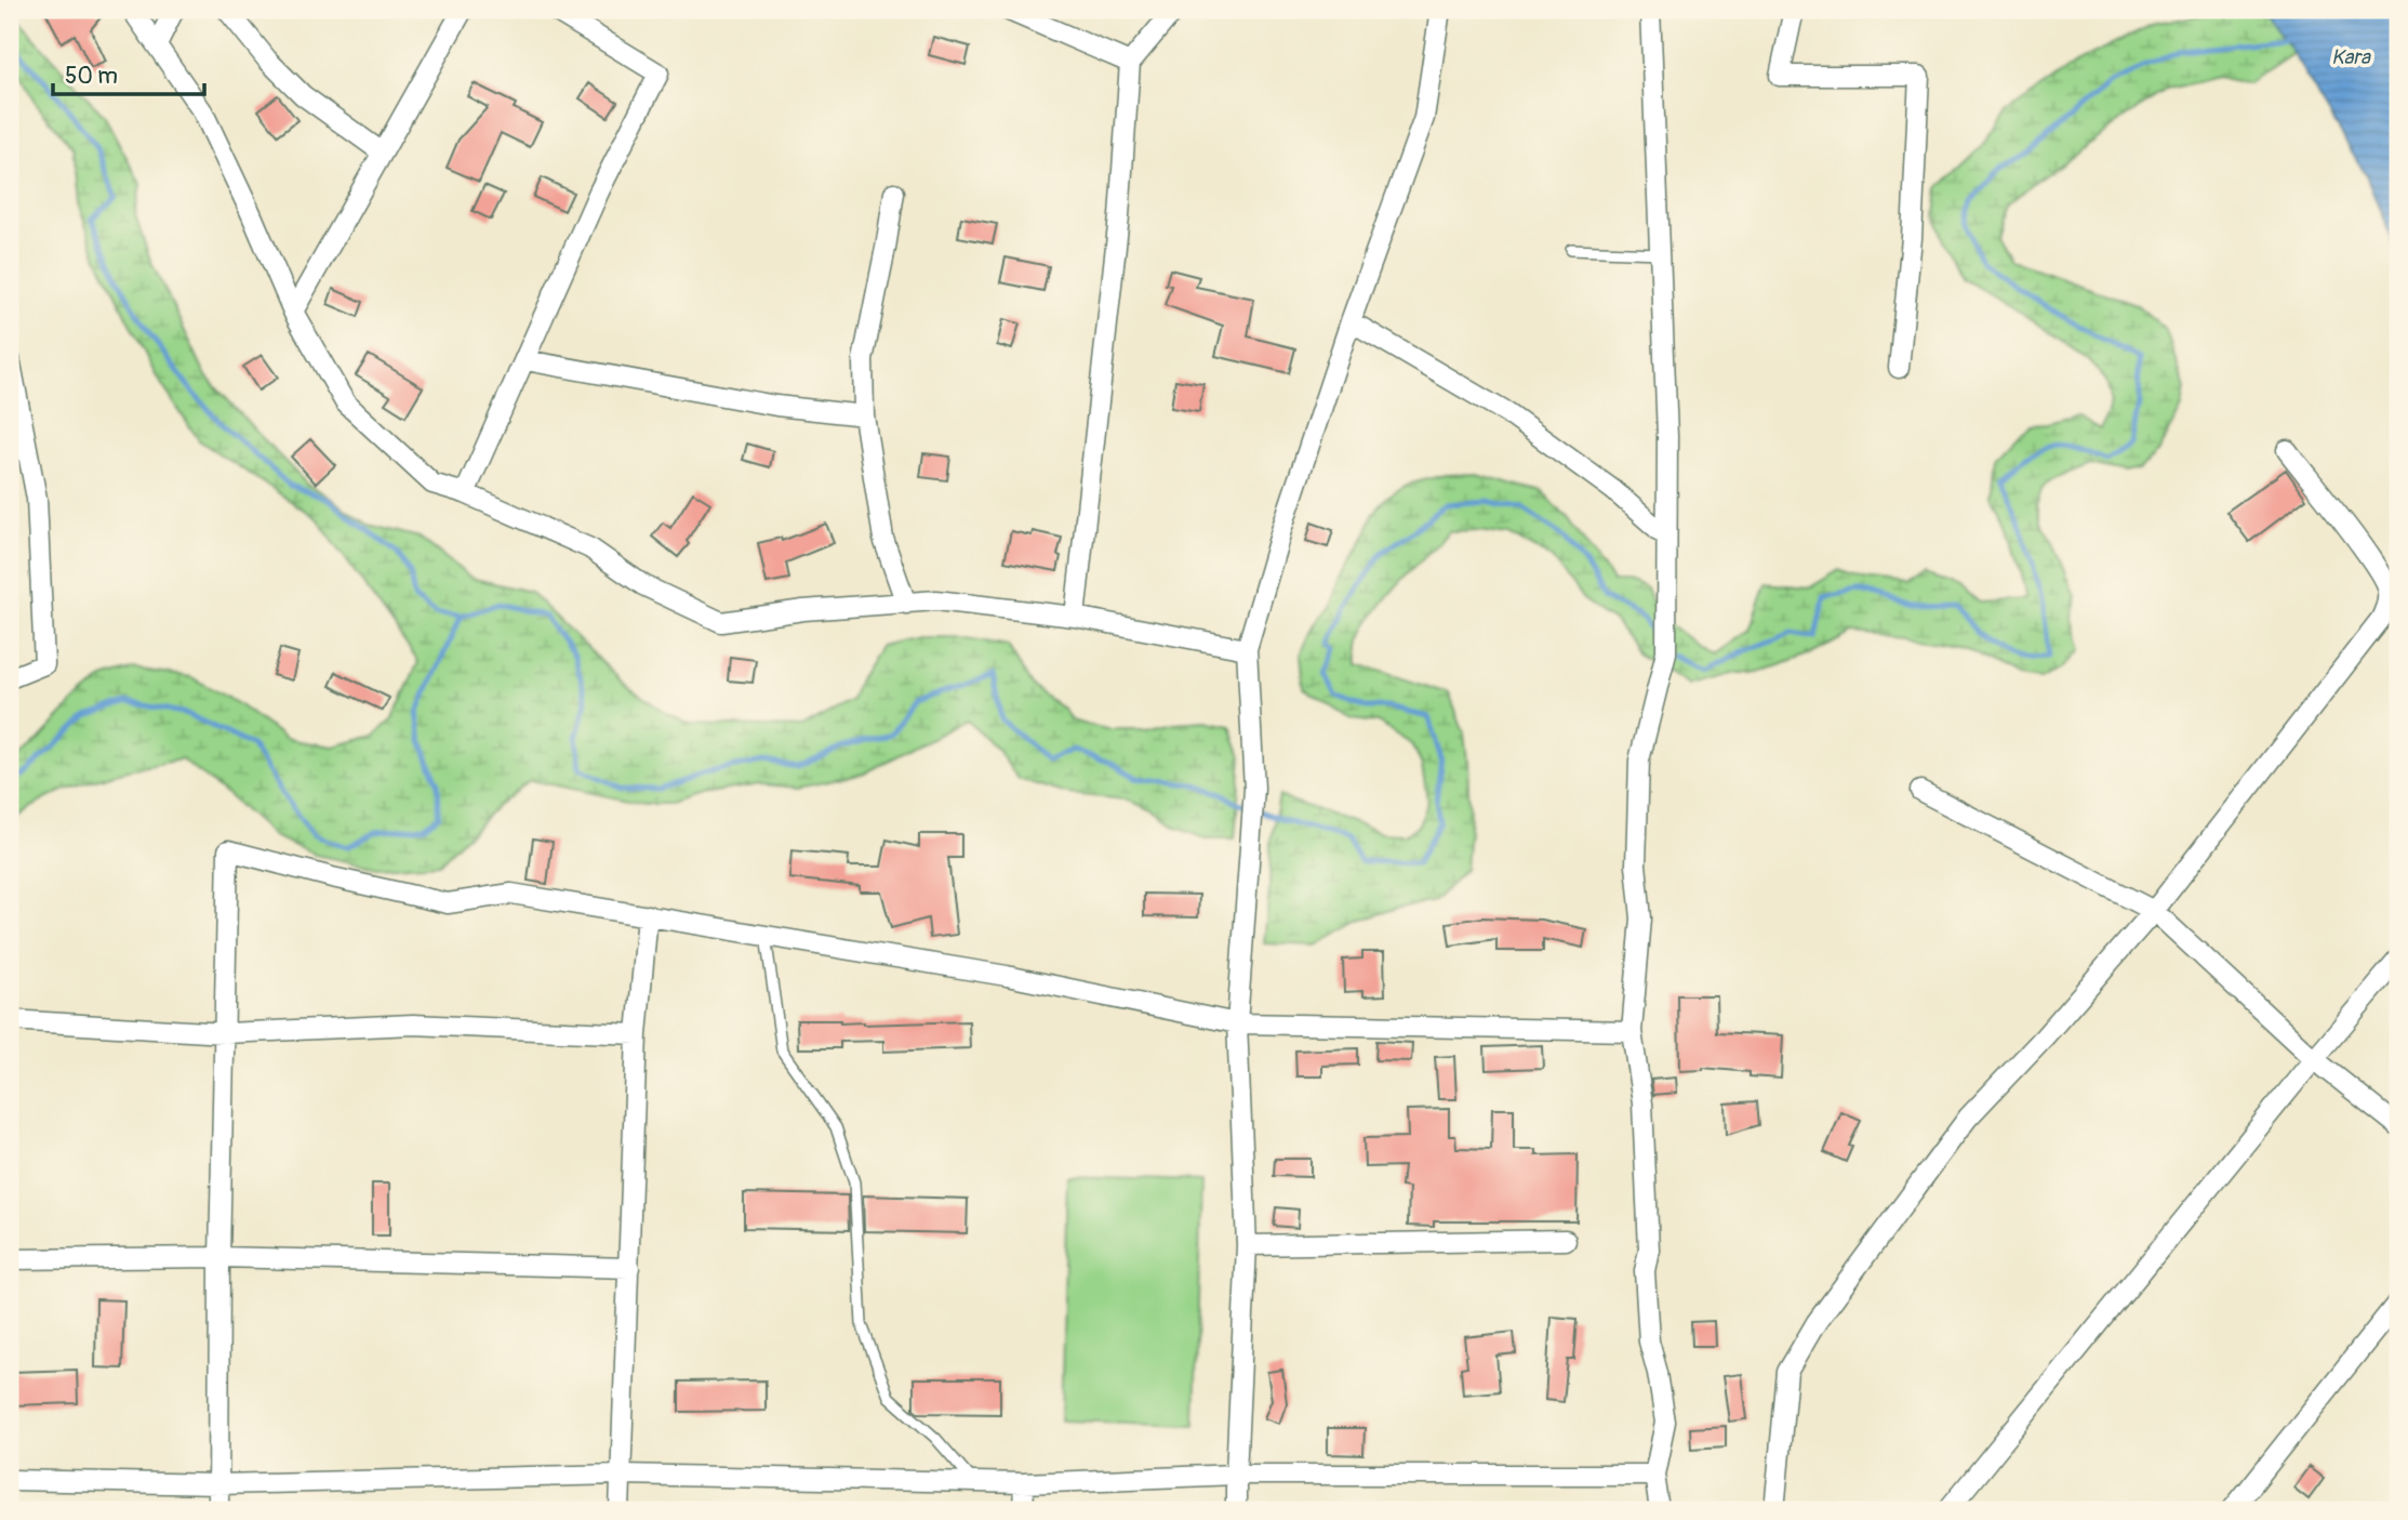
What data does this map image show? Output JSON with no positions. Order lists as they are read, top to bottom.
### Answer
{
  "water": ["Kara"],
  "scale_bar": "50 m"
}
